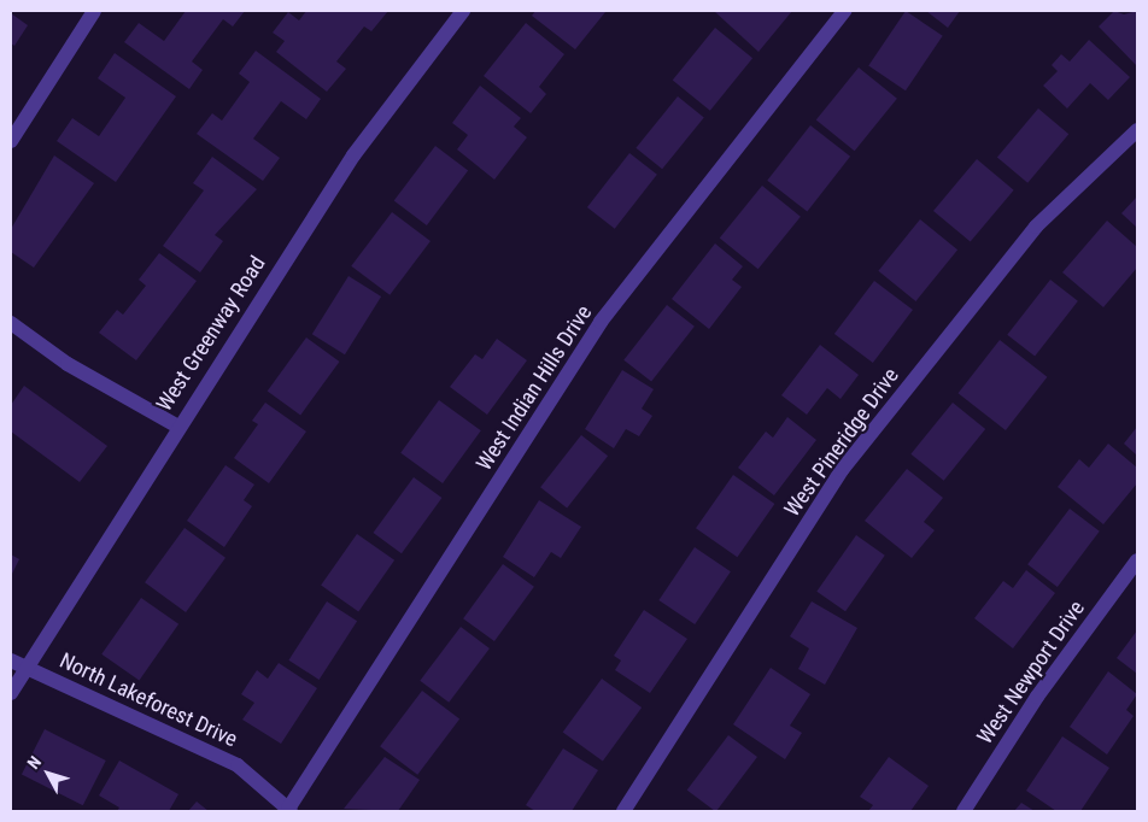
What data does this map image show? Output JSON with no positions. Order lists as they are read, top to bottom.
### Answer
{
  "streets": {
    "street": [
      "West Greenway Road",
      "West Indian Hills Drive",
      "West Pineridge Drive",
      "West Newport Drive",
      "North Lakeforest Drive"
    ]
  },
  "crossings": [
    ["West Greenway Road", "North Lakeforest Drive"],
    ["West Indian Hills Drive", "North Lakeforest Drive"]
  ],
  "north": "top left"
}
